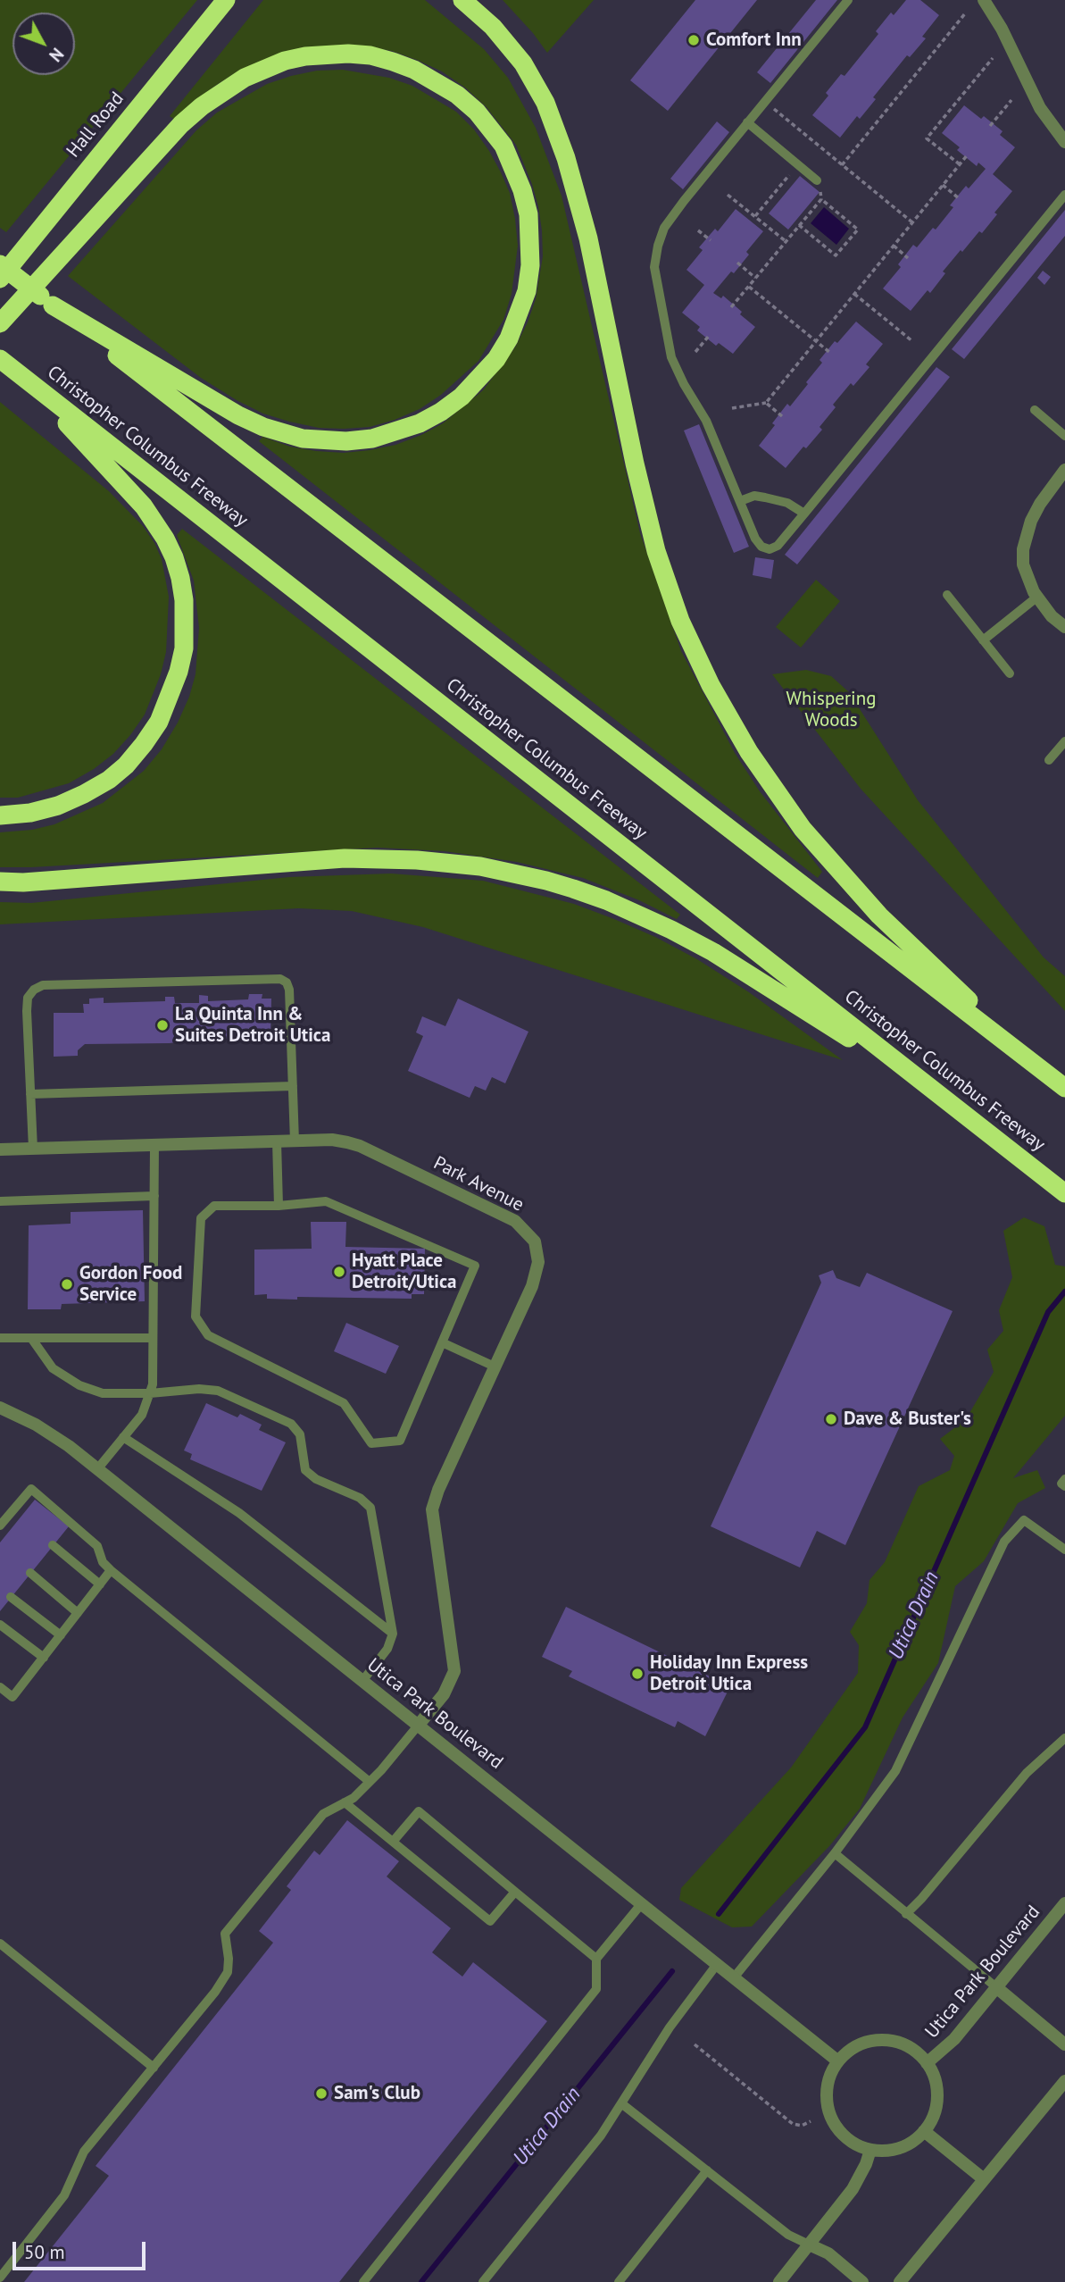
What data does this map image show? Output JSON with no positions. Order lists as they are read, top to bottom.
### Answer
{
  "streets": {
    "highway": ["Hall Road", "Christopher Columbus Freeway"],
    "street": ["Park Avenue", "Utica Park Boulevard"]
  },
  "crossings": [
    ["Park Avenue", "Utica Park Boulevard"]
  ],
  "water": ["Utica Drain"],
  "parks": ["Whispering Woods"],
  "places": [
    "Comfort Inn",
    "La Quinta Inn & Suites Detroit Utica",
    "Hyatt Place Detroit/Utica",
    "Gordon Food Service",
    "Dave & Buster's",
    "Holiday Inn Express Detroit Utica",
    "Sam's Club"
  ],
  "scale_bar": "50 m",
  "north": "bottom right"
}
